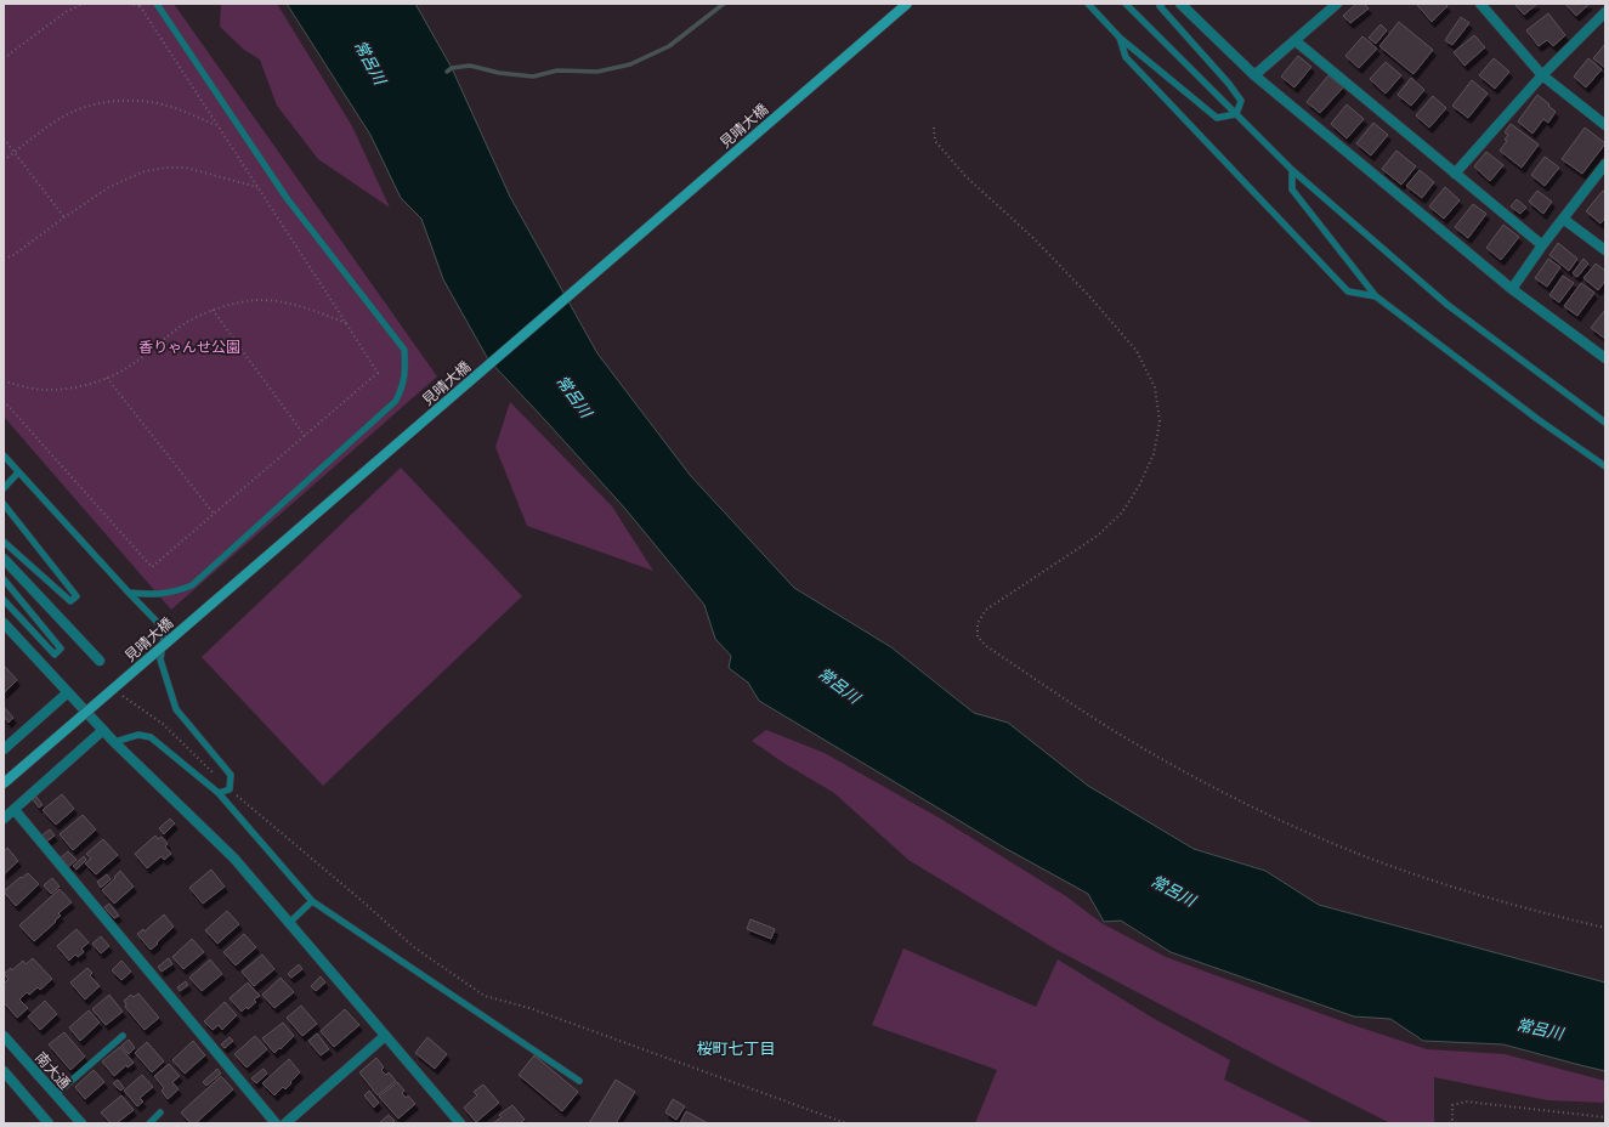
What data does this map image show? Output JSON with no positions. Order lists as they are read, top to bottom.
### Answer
{
  "streets": {
    "main road": ["見晴大橋"],
    "street": ["南大通"]
  },
  "districts": ["桜町七丁目"],
  "water": ["常呂川"],
  "parks": ["香りゃんせ公園"]
}
